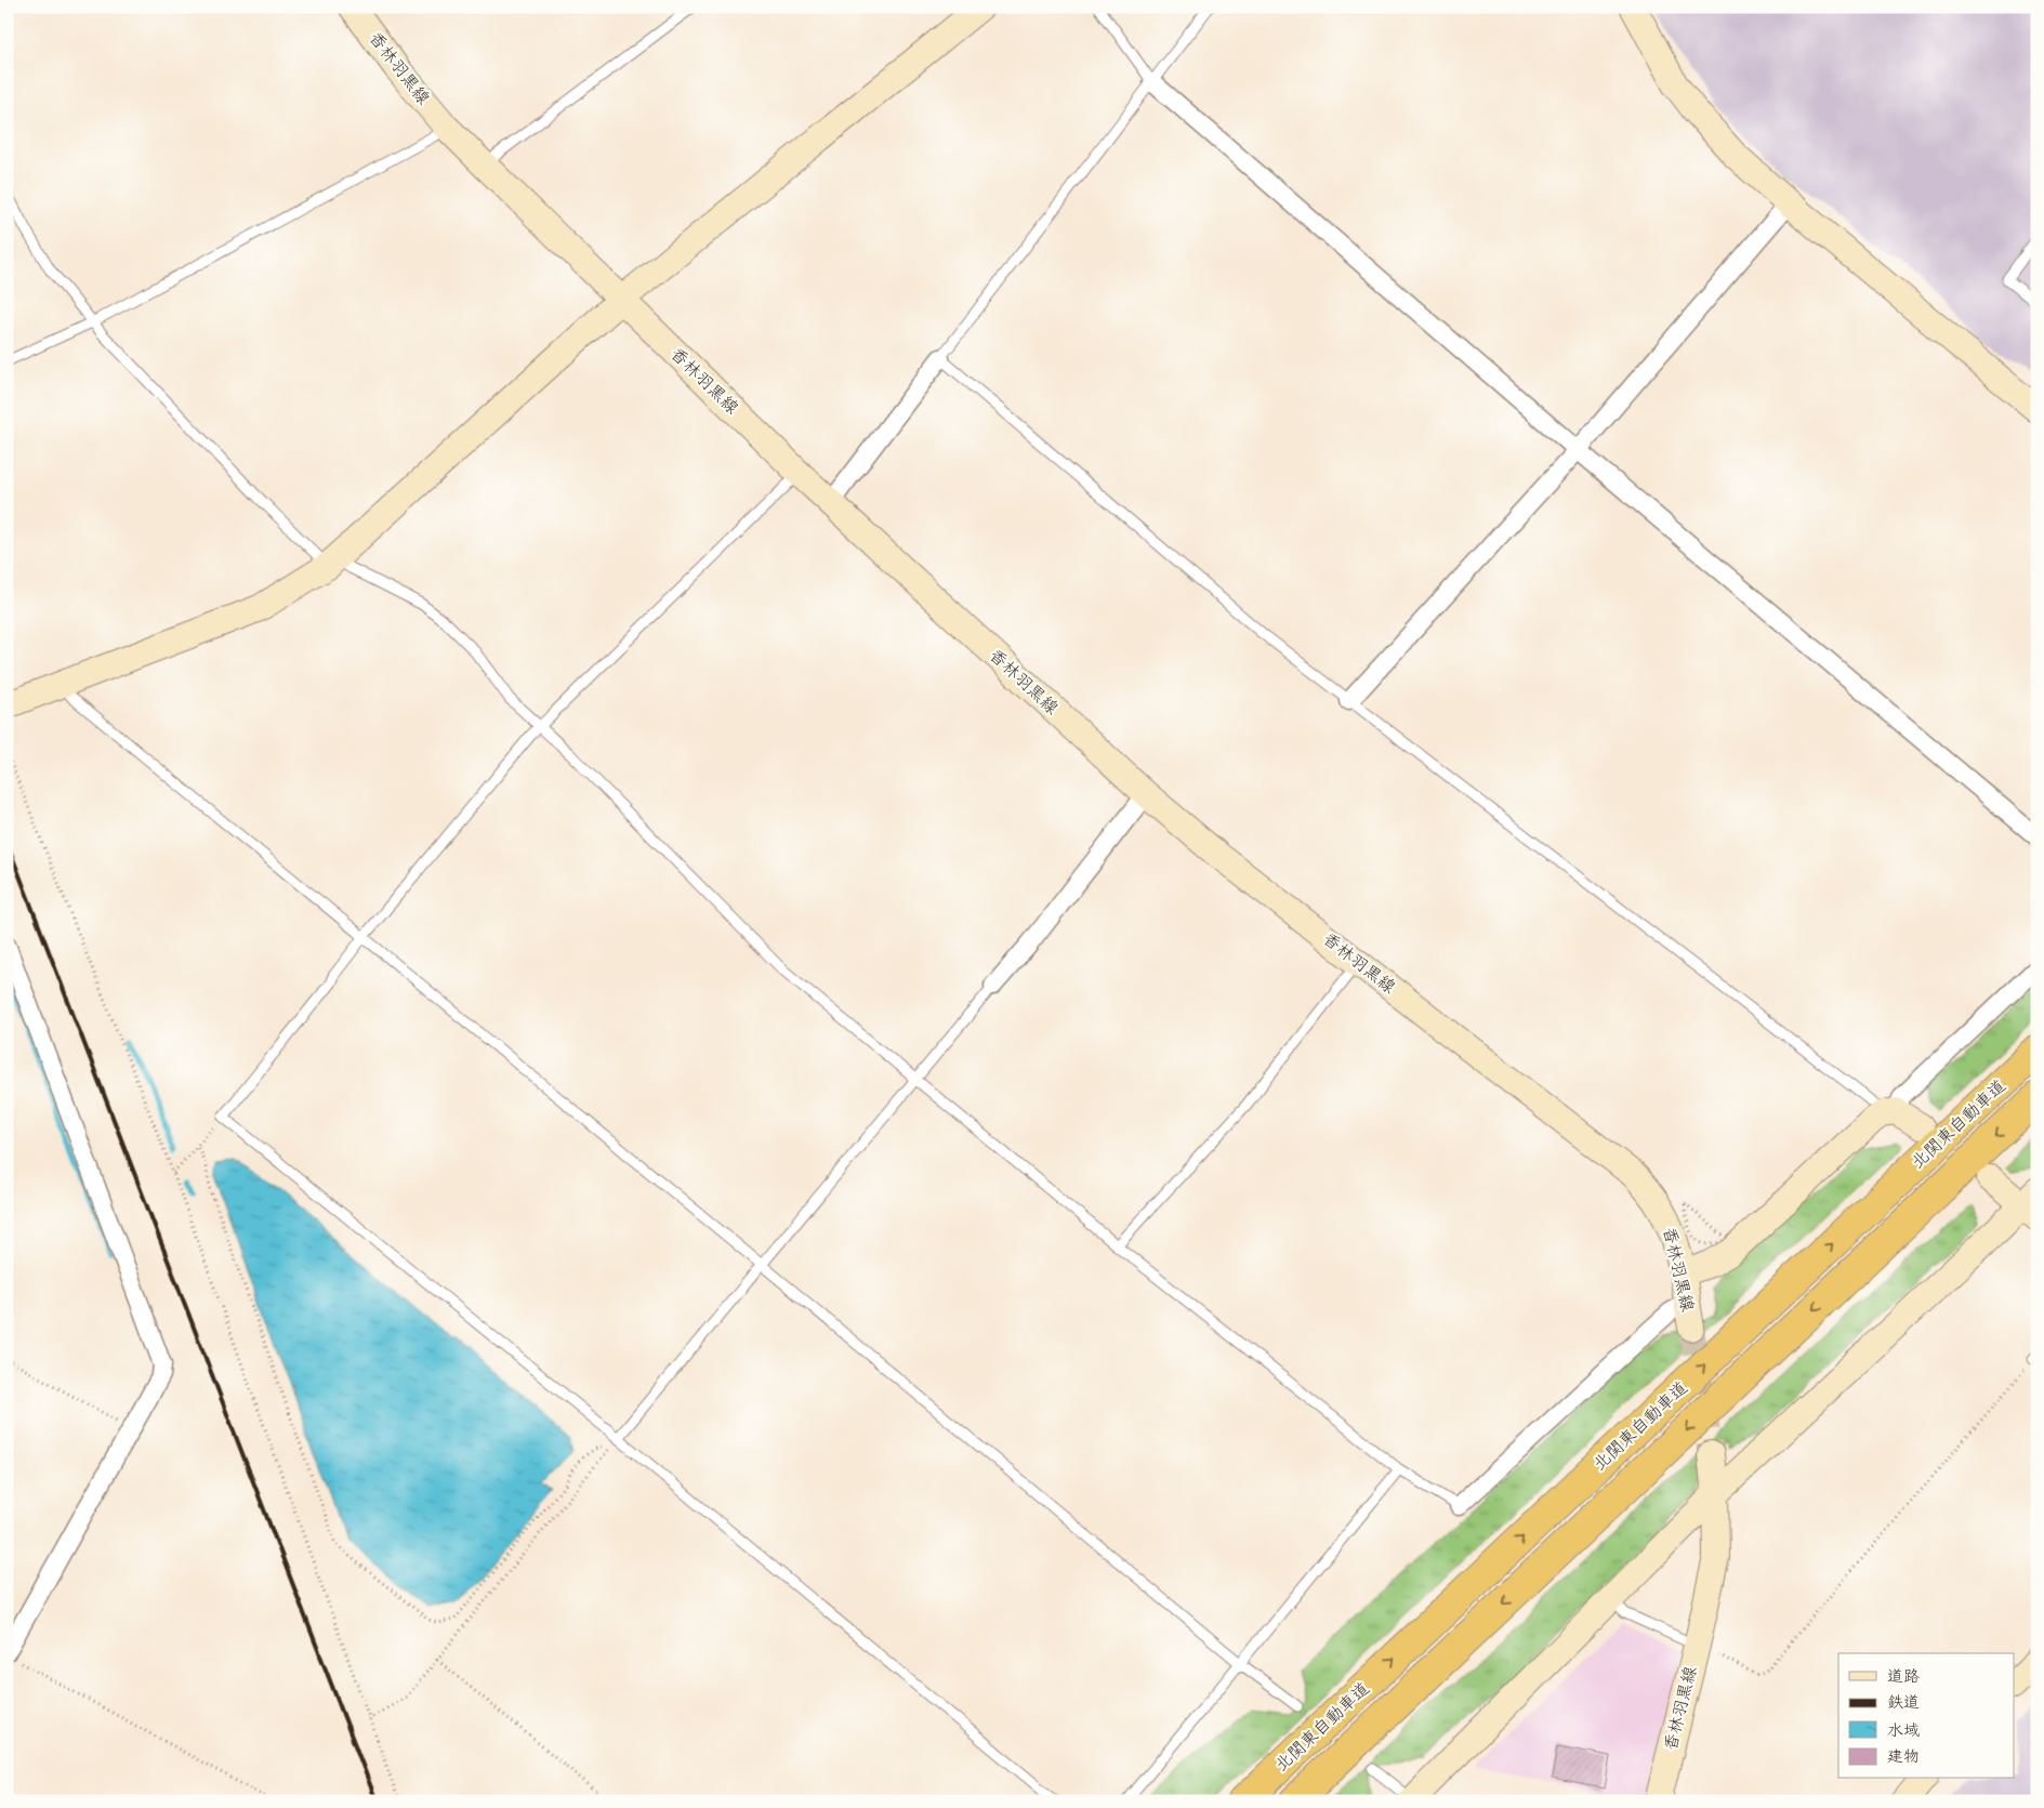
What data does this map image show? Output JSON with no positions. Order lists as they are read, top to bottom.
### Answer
{
  "streets": {
    "highway": ["北関東自動車道"],
    "street": ["香林羽黒線"]
  },
  "legend": [
    "道路",
    "鉄道",
    "水域",
    "建物"
  ]
}
